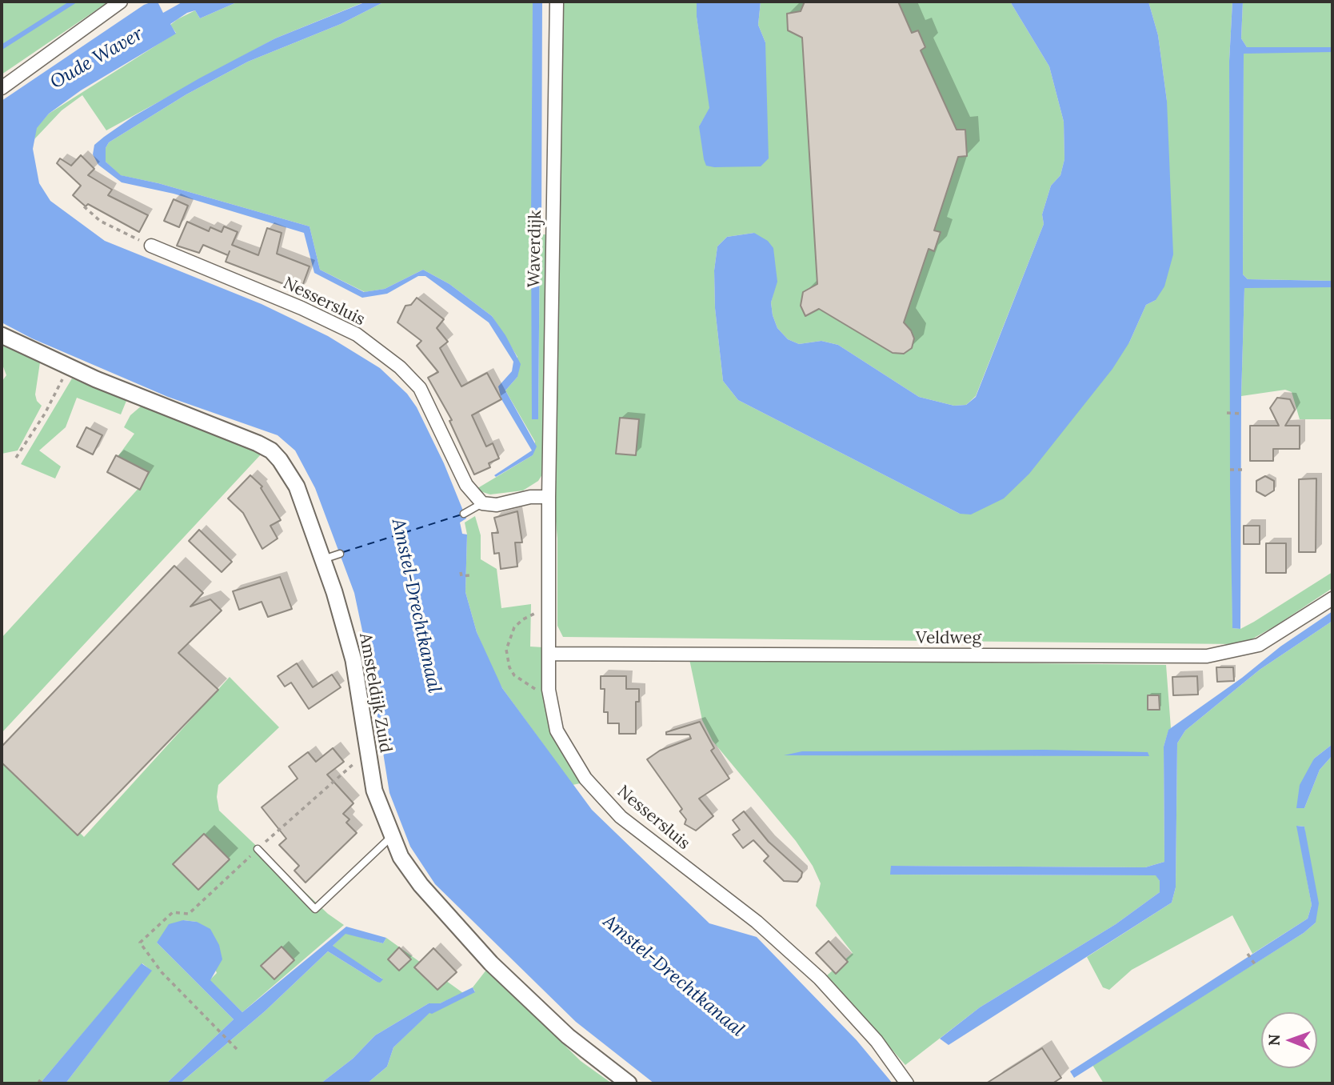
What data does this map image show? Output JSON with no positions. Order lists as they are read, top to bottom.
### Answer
{
  "streets": {
    "street": [
      "Waverdijk",
      "Nessersluis",
      "Veldweg",
      "Amsteldijk Zuid"
    ]
  },
  "crossings": [
    ["Waverdijk", "Nessersluis"],
    ["Nessersluis", "Veldweg"]
  ],
  "water": ["Oude Waver", "Amstel-Drechtkanaal"],
  "north": "left"
}
